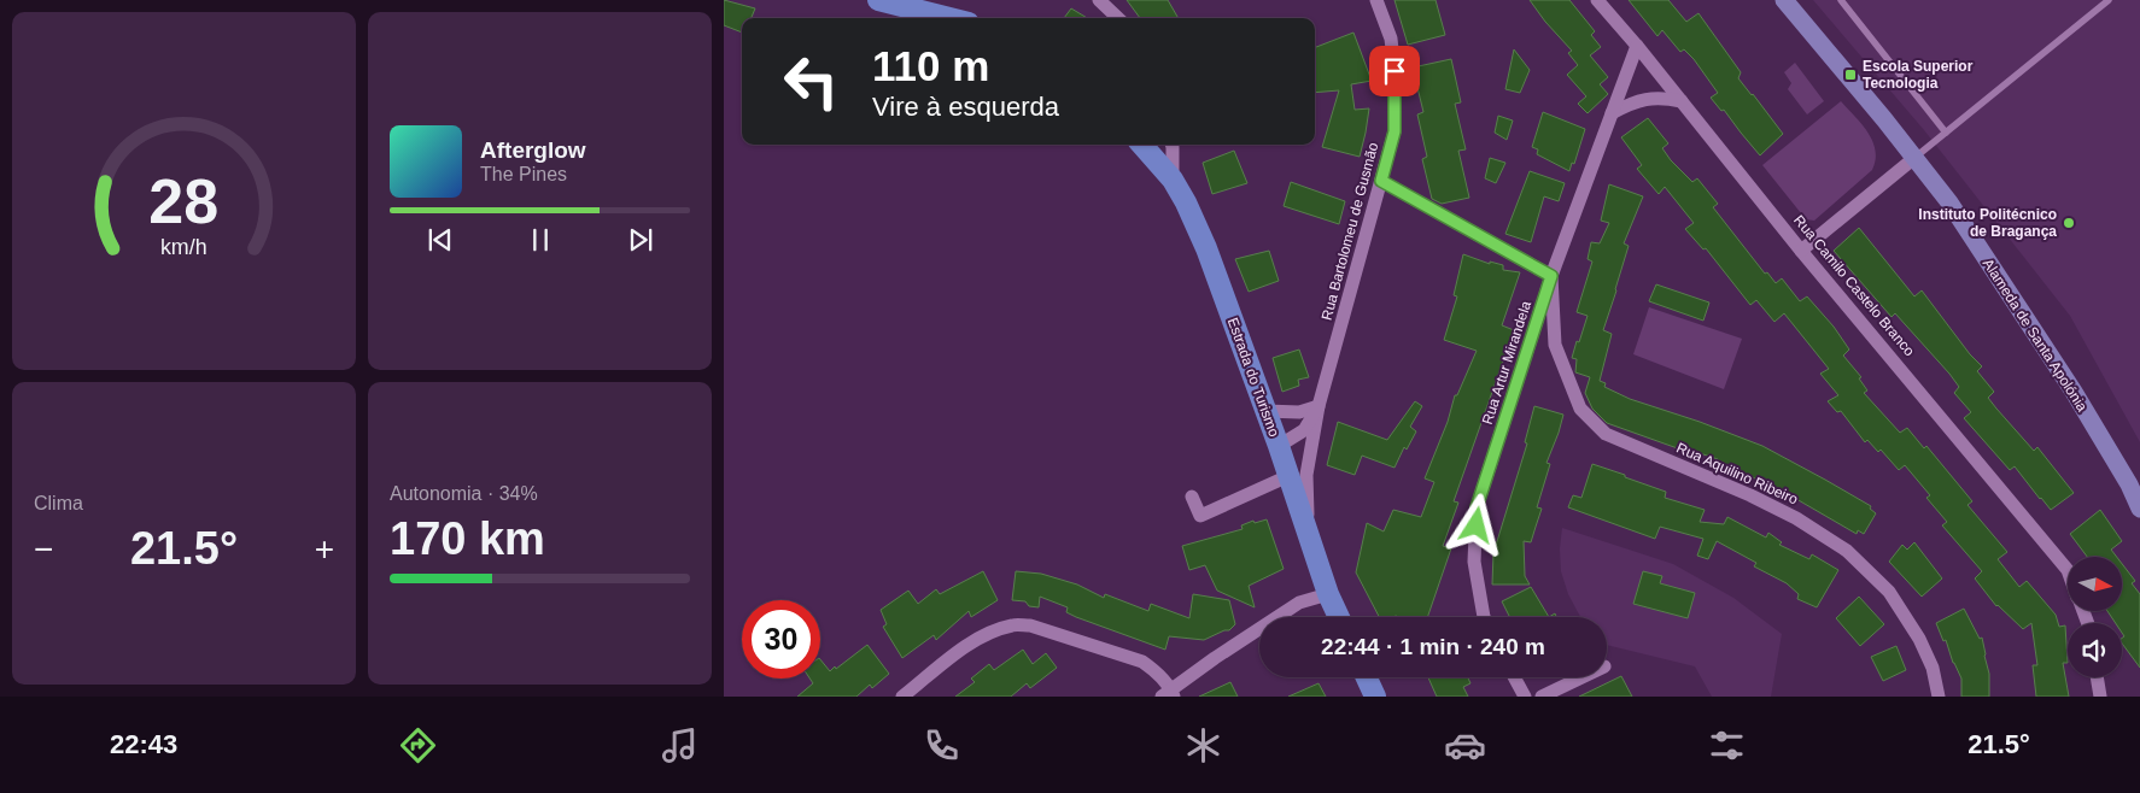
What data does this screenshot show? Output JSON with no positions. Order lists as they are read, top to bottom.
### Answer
{
  "streets": {
    "main road": ["Estrada do Turismo"],
    "street": [
      "Rua Bartolomeu de Gusmão",
      "Rua Camilo Castelo Branco",
      "Alameda de Santa Apolónia",
      "Rua Artur Mirandela",
      "Rua Aquilino Ribeiro"
    ]
  },
  "crossings": [
    ["Rua Bartolomeu de Gusmão", "Estrada do Turismo"],
    ["Rua Camilo Castelo Branco", "Rua Artur Mirandela"],
    ["Rua Artur Mirandela", "Rua Aquilino Ribeiro"]
  ],
  "places": {
    "transit": ["Escola Superior Tecnologia"],
    "other": ["Instituto Politécnico de Bragança"]
  },
  "north": "right",
  "page": {
    "turn": ["110 m", "Vire à esquerda"],
    "song": ["Afterglow", "The Pines"],
    "tile": [
      "Clima",
      ["Autonomia · 34%", "170 km"]
    ],
    "heat": ["−", "21.5°", "+"],
    "limit": "30",
    "trip": "22:44 · 1 min · 240 m",
    "tabs": ["22:43", "21.5°"],
    "gauge": ["28", "km/h"]
  }
}
